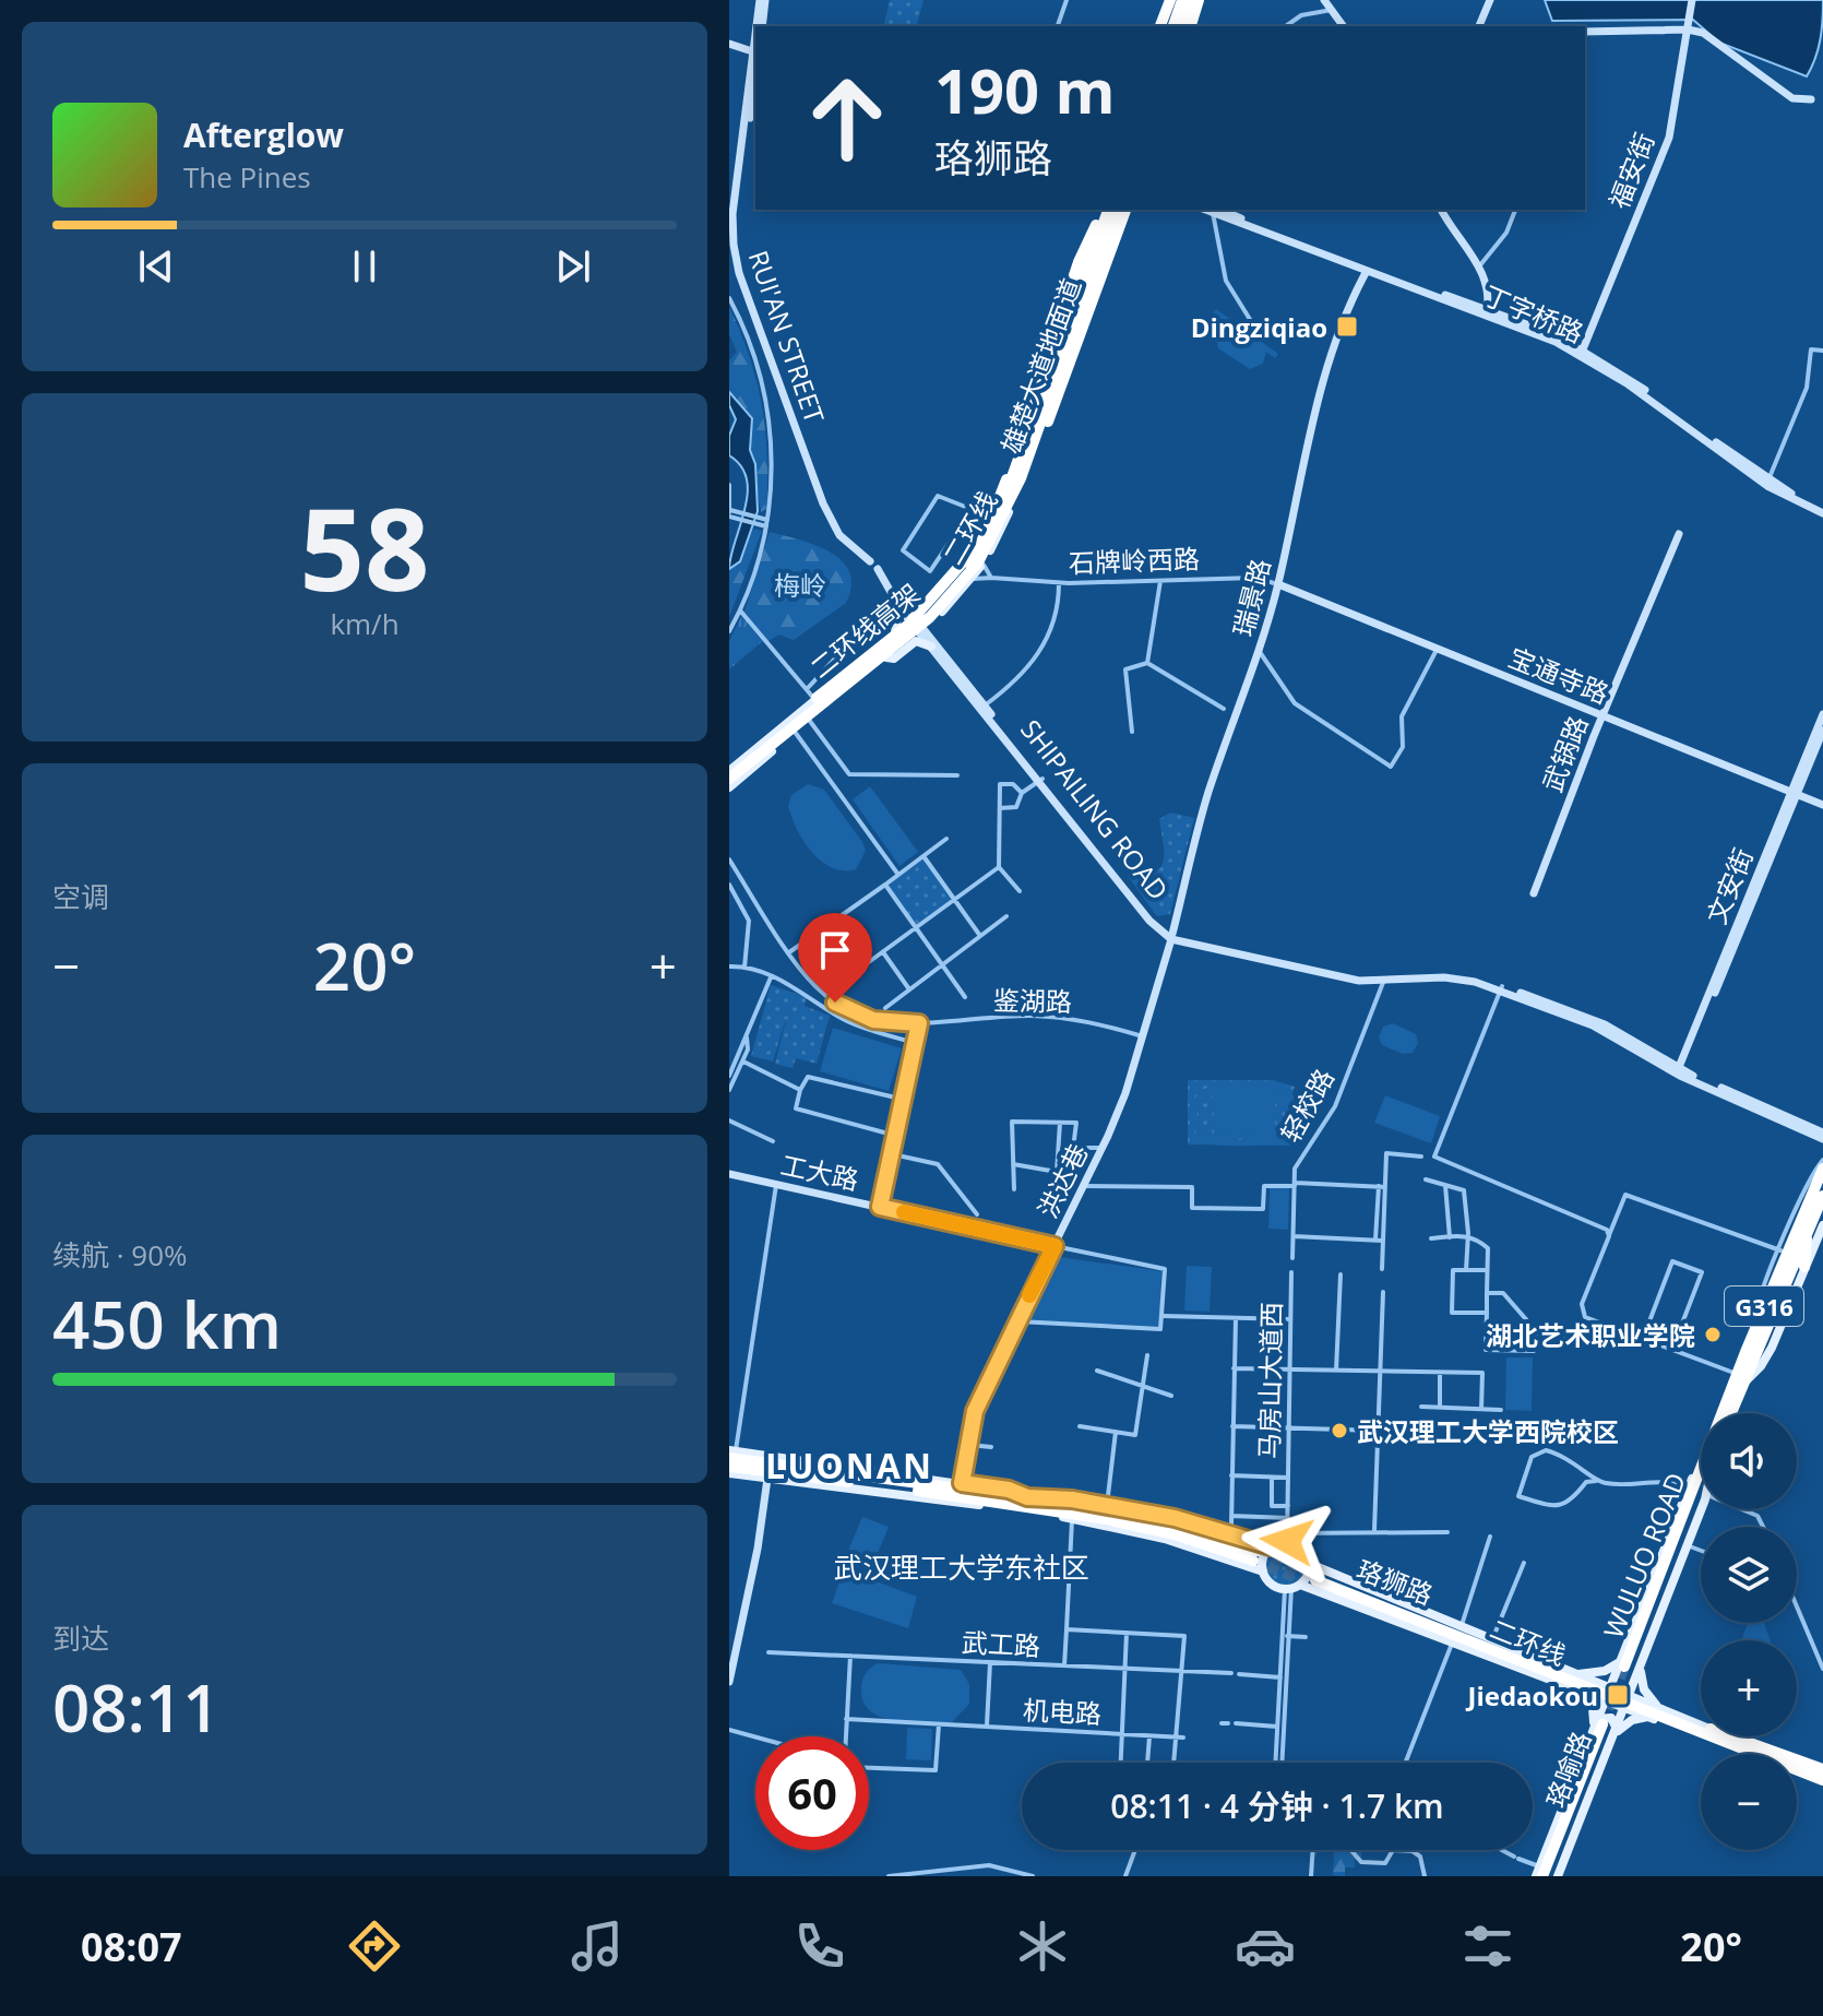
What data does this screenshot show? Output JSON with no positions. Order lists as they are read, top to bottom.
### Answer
{
  "streets": {
    "highway": [
      "二环线",
      "二环线高架",
      "G316",
      "WULUO ROAD",
      "珞狮路",
      "珞喻路"
    ],
    "main road": [
      "福安街",
      "丁字桥路",
      "RUI'AN STREET",
      "雄楚大道地面道",
      "瑞景路",
      "宝通寺路",
      "武锅路",
      "SHIPAILING ROAD",
      "文安街",
      "工大路",
      "洪达巷"
    ],
    "street": [
      "石牌岭西路",
      "鉴湖路",
      "轻校路",
      "马房山大道西",
      "武工路",
      "机电路"
    ]
  },
  "crossings": [
    ["福安街", "丁字桥路"],
    ["丁字桥路", "瑞景路"],
    ["雄楚大道地面道", "石牌岭西路"],
    ["雄楚大道地面道", "二环线高架"],
    ["雄楚大道地面道", "SHIPAILING ROAD"],
    ["二环线", "珞狮路"],
    ["石牌岭西路", "瑞景路"],
    ["石牌岭西路", "宝通寺路"],
    ["瑞景路", "宝通寺路"],
    ["瑞景路", "SHIPAILING ROAD"],
    ["瑞景路", "洪达巷"],
    ["二环线高架", "SHIPAILING ROAD"],
    ["宝通寺路", "武锅路"],
    ["宝通寺路", "文安街"],
    ["SHIPAILING ROAD", "文安街"],
    ["SHIPAILING ROAD", "轻校路"],
    ["SHIPAILING ROAD", "洪达巷"],
    ["鉴湖路", "洪达巷"],
    ["工大路", "洪达巷"]
  ],
  "districts": ["LUONAN", "武汉理工大学东社区"],
  "parks": ["梅岭"],
  "places": {
    "transit": ["Dingziqiao", "Jiedaokou"],
    "other": ["湖北艺术职业学院", "武汉理工大学西院校区"]
  },
  "page": {
    "turn": ["190 m", "珞狮路"],
    "song": ["Afterglow", "The Pines"],
    "tile": [
      ["58", "km/h"],
      "空调",
      ["续航 · 90%", "450 km"],
      ["到达", "08:11"]
    ],
    "heat": ["−", "20°", "+"],
    "map_buttons": ["+", "−"],
    "limit": "60",
    "trip": "08:11 · 4 分钟 · 1.7 km",
    "tabs": ["08:07", "20°"]
  }
}
